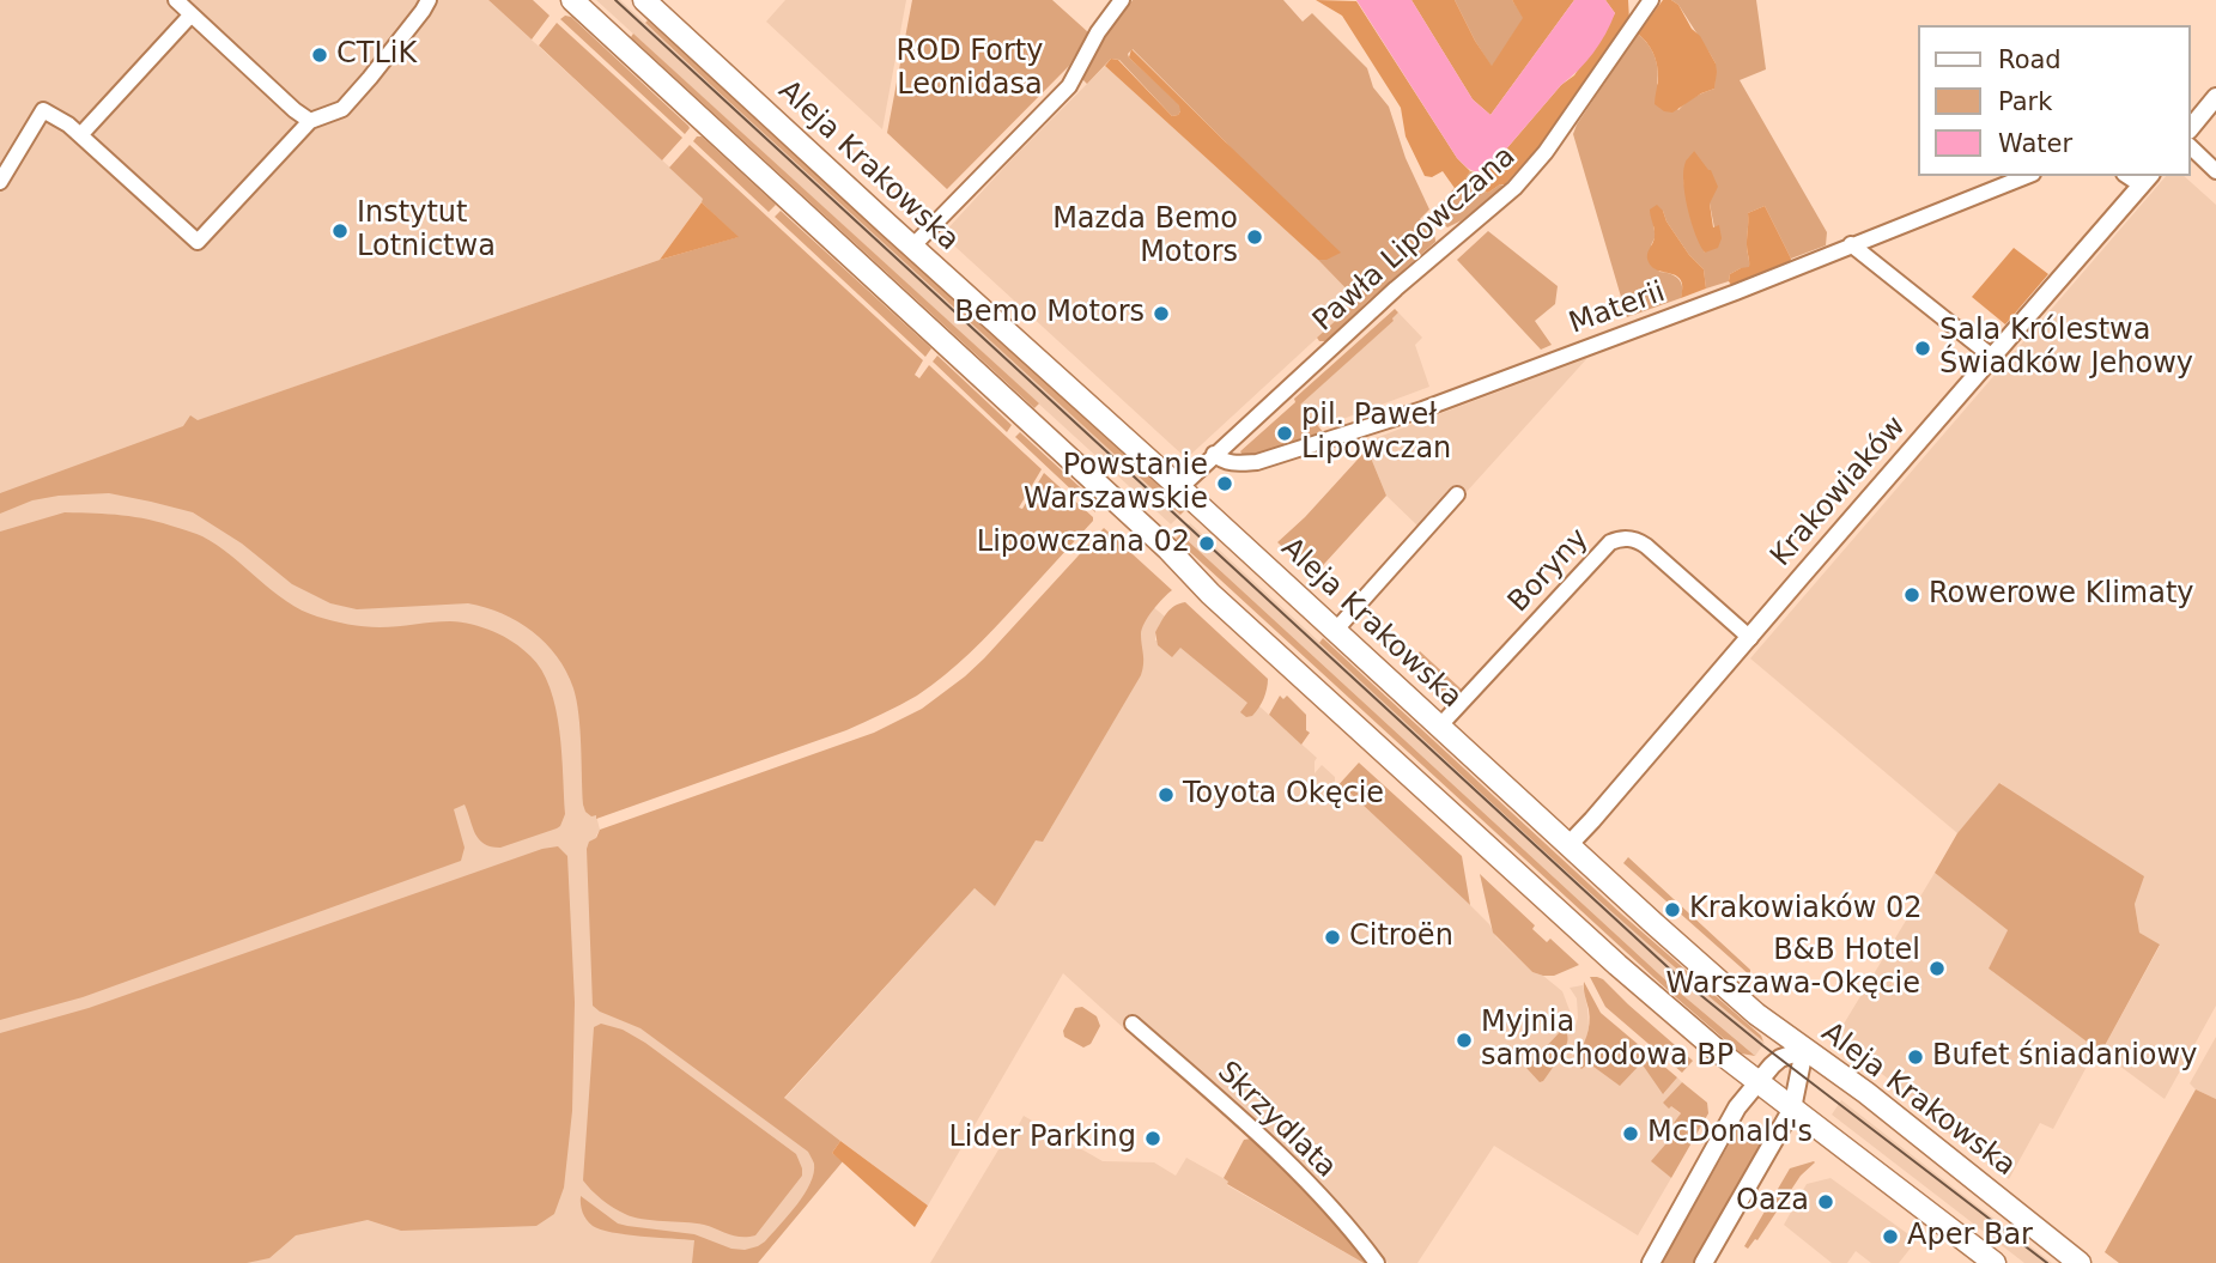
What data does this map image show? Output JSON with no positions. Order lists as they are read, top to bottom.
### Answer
{
  "streets": {
    "main road": ["Aleja Krakowska"],
    "street": [
      "Pawła Lipowczana",
      "Materii",
      "Krakowiaków",
      "Boryny",
      "Skrzydlata"
    ]
  },
  "crossings": [
    ["Aleja Krakowska", "Pawła Lipowczana"],
    ["Aleja Krakowska", "Krakowiaków"],
    ["Aleja Krakowska", "Boryny"],
    ["Pawła Lipowczana", "Materii"],
    ["Krakowiaków", "Boryny"]
  ],
  "parks": ["ROD Forty Leonidasa"],
  "places": [
    "CTLiK",
    "Instytut Lotnictwa",
    "Mazda Bemo Motors",
    "Bemo Motors",
    "Sala Królestwa Świadków Jehowy",
    "pil. Paweł Lipowczan",
    "Powstanie Warszawskie",
    "Lipowczana 02",
    "Rowerowe Klimaty",
    "Toyota Okęcie",
    "Krakowiaków 02",
    "Citroën",
    "B&B Hotel Warszawa-Okęcie",
    "Myjnia samochodowa BP",
    "Bufet śniadaniowy",
    "McDonald's",
    "Lider Parking",
    "Oaza",
    "Aper Bar"
  ],
  "legend": ["Road", "Park", "Water"]
}
